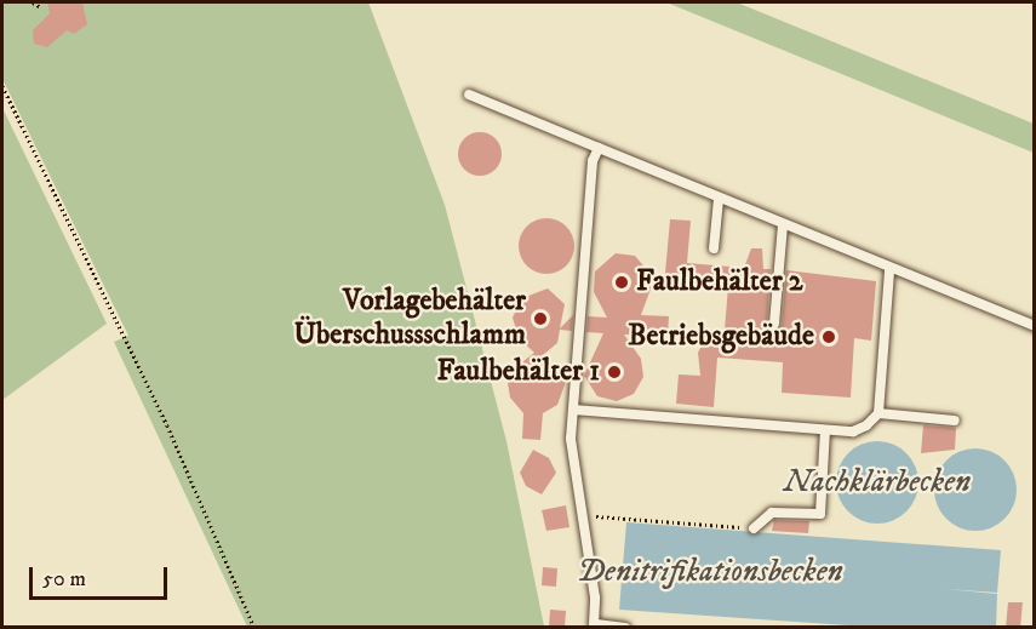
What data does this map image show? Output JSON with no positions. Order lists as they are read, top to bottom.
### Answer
{
  "water": ["Nachklärbecken", "Denitrifikationsbecken"],
  "places": [
    "Faulbehälter 2",
    "Vorlagebehälter Überschussschlamm",
    "Betriebsgebäude",
    "Faulbehälter 1"
  ],
  "scale_bar": "50 m"
}
